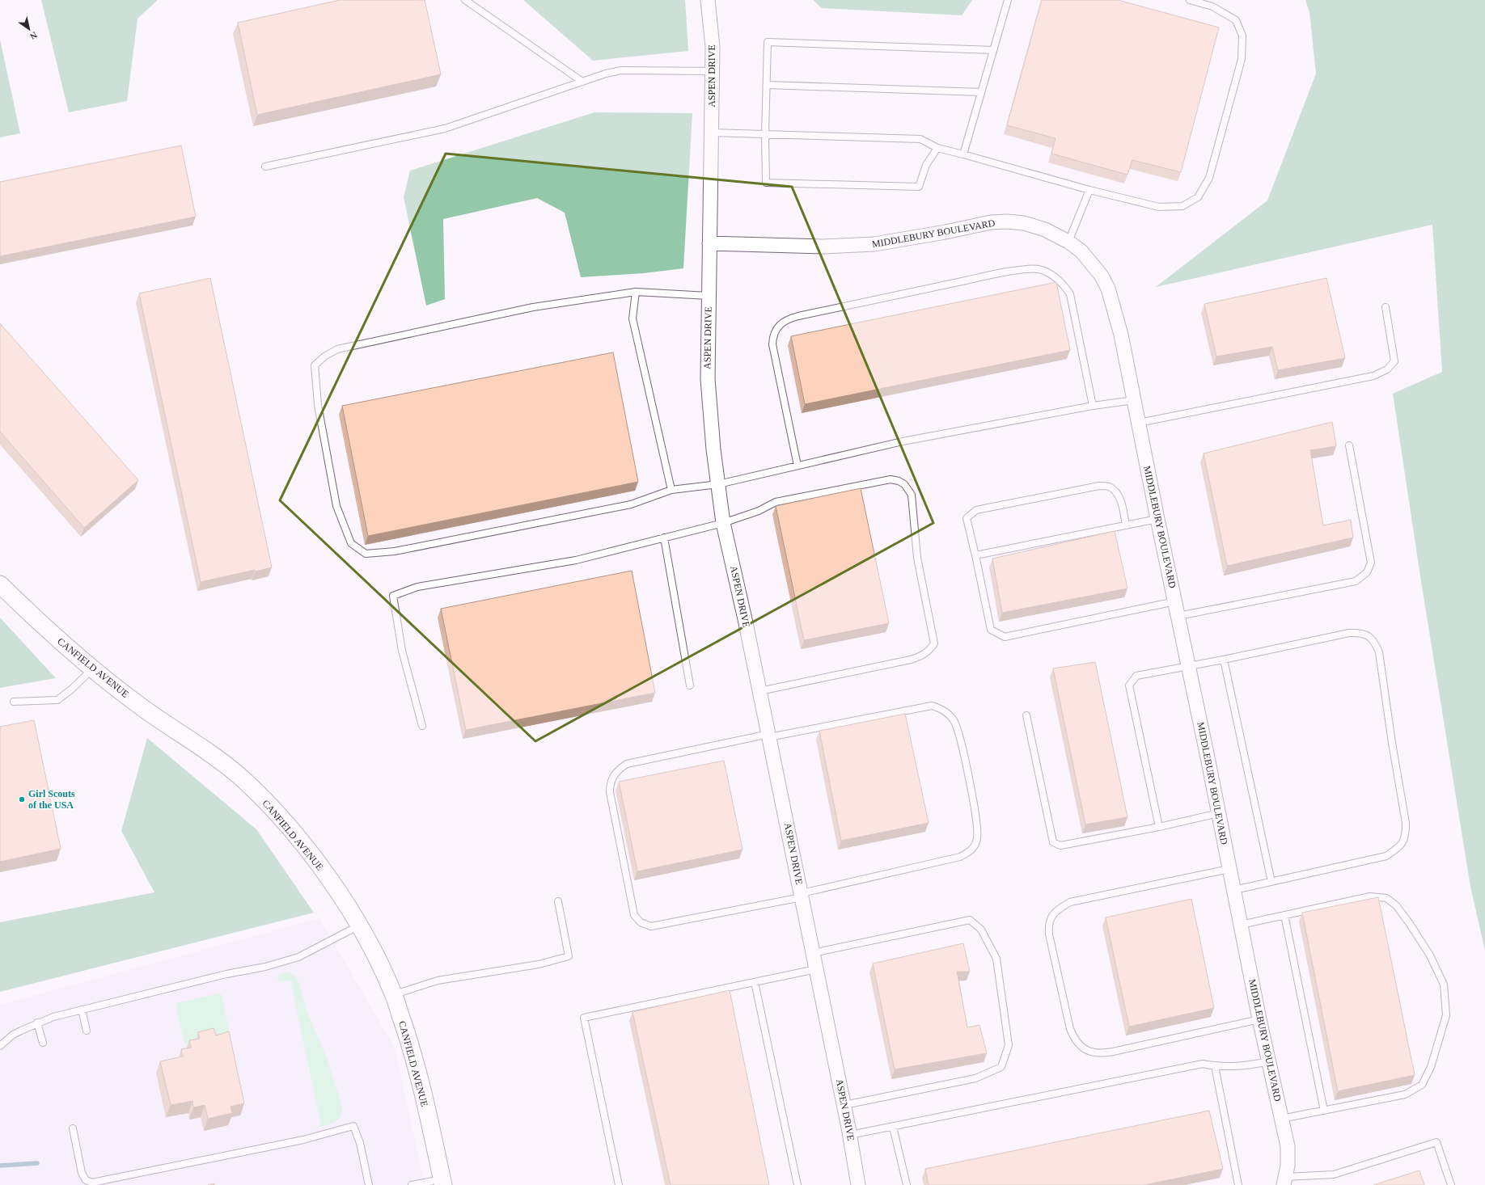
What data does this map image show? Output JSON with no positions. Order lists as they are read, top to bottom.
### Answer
{
  "streets": {
    "street": ["ASPEN DRIVE", "MIDDLEBURY BOULEVARD", "CANFIELD AVENUE"]
  },
  "crossings": [
    ["ASPEN DRIVE", "MIDDLEBURY BOULEVARD"]
  ],
  "places": ["Girl Scouts of the USA"],
  "north": "bottom right"
}
